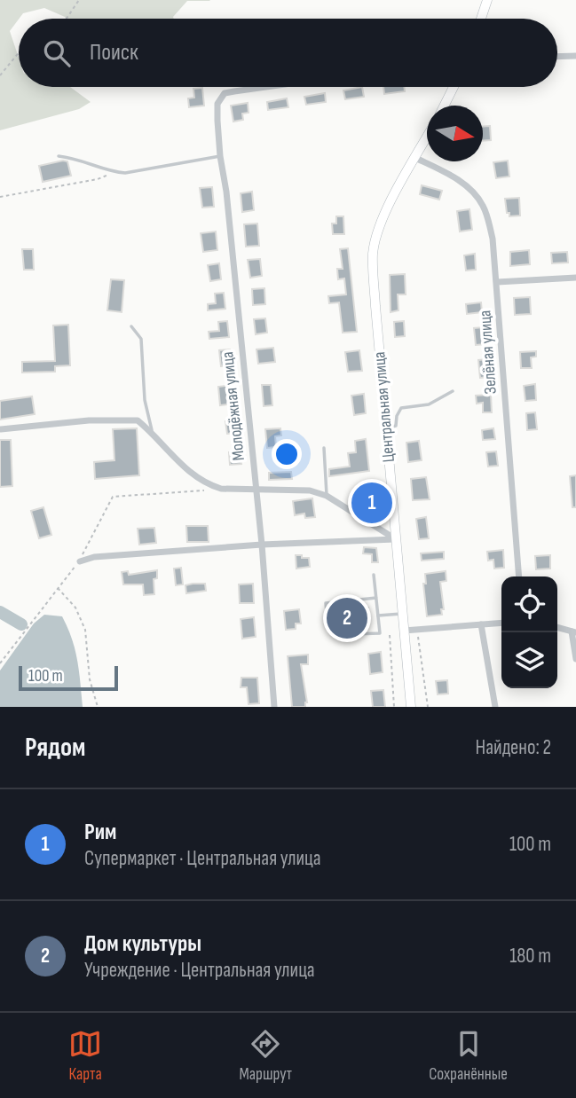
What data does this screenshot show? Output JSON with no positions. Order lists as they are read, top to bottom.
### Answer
{
  "streets": {
    "street": ["Зелёная улица", "Молодёжная улица", "Центральная улица"]
  },
  "crossings": [
    ["Зелёная улица", "Центральная улица"]
  ],
  "scale_bar": "100 m",
  "north": "right",
  "page": {
    "search": "Поиск",
    "pins": ["1", "2"],
    "scale": "100 m",
    "heading": ["Рядом", "Найдено: 2"],
    "list": [
      {
        "mark": "1",
        "name": "Рим",
        "note": "Супермаркет · Центральная улица",
        "value": "100 m"
      },
      {
        "mark": "2",
        "name": "Дом культуры",
        "note": "Учреждение · Центральная улица",
        "value": "180 m"
      }
    ],
    "nav": ["Карта", "Маршрут", "Сохранённые"]
  }
}
